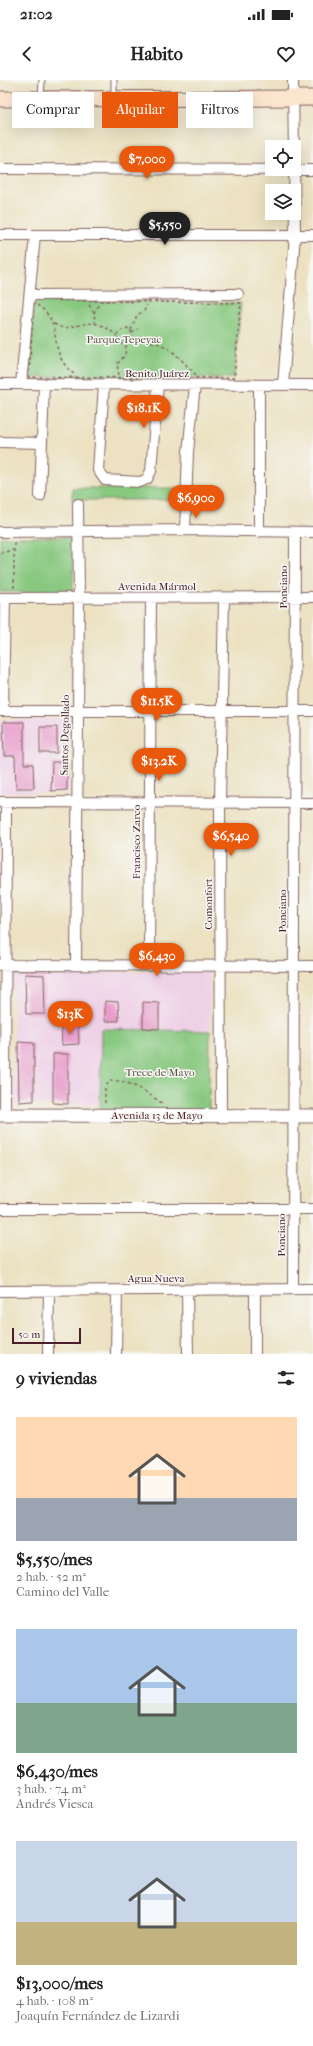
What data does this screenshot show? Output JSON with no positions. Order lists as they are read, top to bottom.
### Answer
{
  "streets": {
    "street": [
      "Benito Juárez",
      "Avenida Mármol",
      "Ponciano",
      "Santos Degollado",
      "Francisco Zarco",
      "Comonfort",
      "Avenida 13 de Mayo",
      "Agua Nueva"
    ]
  },
  "crossings": [
    ["Avenida Mármol", "Ponciano"],
    ["Avenida Mármol", "Santos Degollado"],
    ["Avenida Mármol", "Francisco Zarco"],
    ["Avenida Mármol", "Comonfort"],
    ["Ponciano", "Avenida 13 de Mayo"],
    ["Ponciano", "Agua Nueva"],
    ["Comonfort", "Avenida 13 de Mayo"]
  ],
  "parks": ["Parque Tepeyac", "Trece de Mayo"],
  "scale_bar": "50 m",
  "page": {
    "status": "21:02",
    "header": "Habito",
    "chip": ["Comprar", "Alquilar", "Filtros"],
    "price": [
      "$7,000",
      "$5,550",
      "$18.1K",
      "$6,900",
      "$11.5K",
      "$13.2K",
      "$6,540",
      "$6,430",
      "$13K"
    ],
    "scale": "50 m",
    "heading": "9 viviendas",
    "list": [
      {
        "name": "$5,550/mes",
        "note": "2 hab. · 52 m² · Camino del Valle"
      },
      {
        "name": "$6,430/mes",
        "note": "3 hab. · 74 m² · Andrés Viesca"
      },
      {
        "name": "$13,000/mes",
        "note": "4 hab. · 108 m² · Joaquín Fernández de Lizardi"
      }
    ]
  }
}
